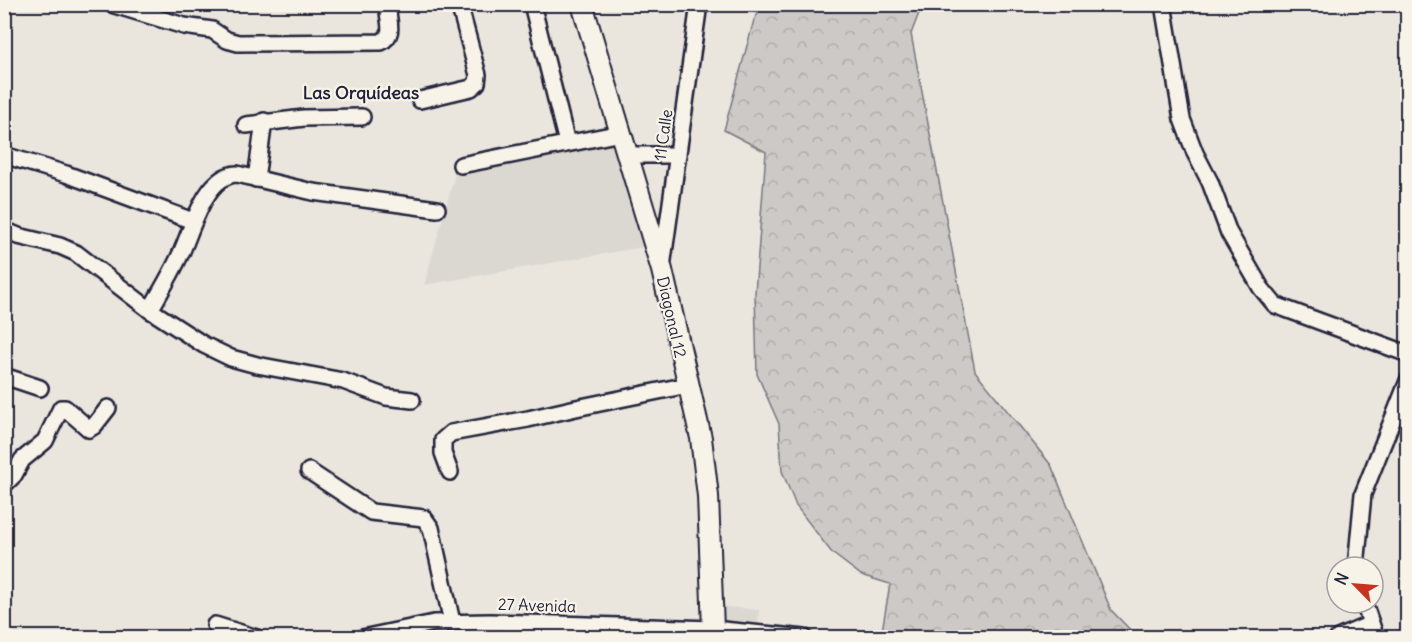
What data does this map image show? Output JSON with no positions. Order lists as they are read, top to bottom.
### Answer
{
  "streets": {
    "main road": ["Diagonal 12"],
    "street": ["11 Calle", "27 Avenida"]
  },
  "crossings": [
    ["11 Calle", "Diagonal 12"],
    ["Diagonal 12", "27 Avenida"]
  ],
  "districts": ["Las Orquídeas"],
  "north": "top left"
}
